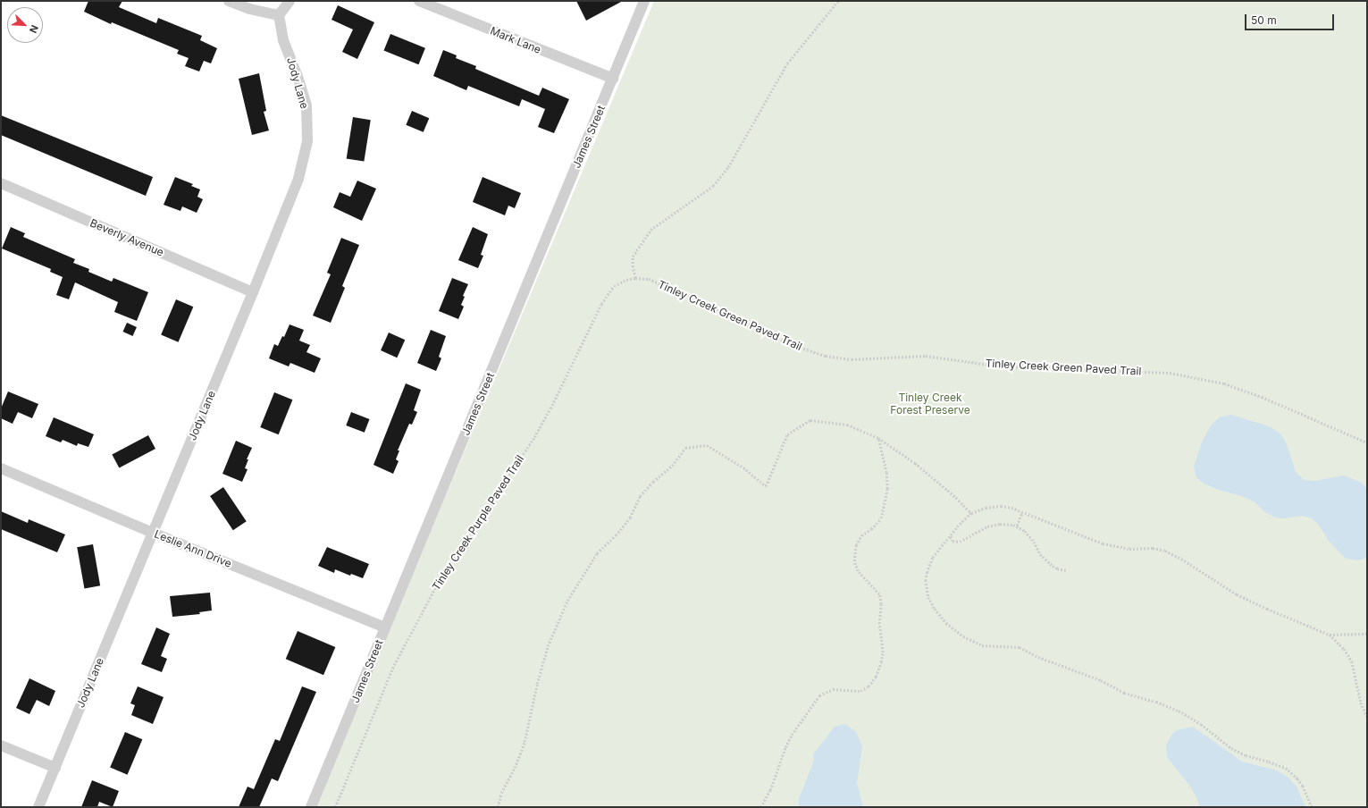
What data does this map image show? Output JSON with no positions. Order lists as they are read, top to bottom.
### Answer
{
  "streets": {
    "street": [
      "Mark Lane",
      "Jody Lane",
      "James Street",
      "Beverly Avenue",
      "Leslie Ann Drive"
    ],
    "path": ["Tinley Creek Green Paved Trail", "Tinley Creek Purple Paved Trail"]
  },
  "crossings": [
    ["Mark Lane", "James Street"],
    ["Jody Lane", "Beverly Avenue"],
    ["Jody Lane", "Leslie Ann Drive"],
    ["James Street", "Leslie Ann Drive"],
    ["Tinley Creek Green Paved Trail", "Tinley Creek Purple Paved Trail"]
  ],
  "parks": ["Tinley Creek Forest Preserve"],
  "scale_bar": "50 m",
  "north": "bottom right"
}
